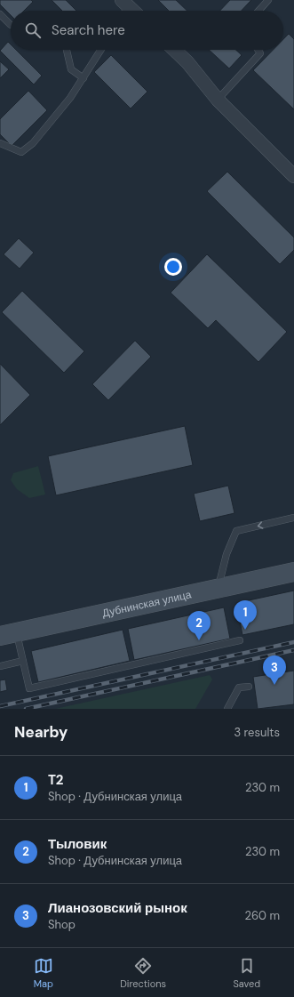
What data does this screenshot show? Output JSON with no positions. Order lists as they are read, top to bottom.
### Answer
{
  "streets": {
    "street": ["Дубнинская улица"]
  },
  "page": {
    "search": "Search here",
    "pins": ["1", "2", "3"],
    "heading": ["Nearby", "3 results"],
    "list": [
      {
        "mark": "1",
        "name": "T2",
        "note": "Shop · Дубнинская улица",
        "value": "230 m"
      },
      {
        "mark": "2",
        "name": "Тыловик",
        "note": "Shop · Дубнинская улица",
        "value": "230 m"
      },
      {
        "mark": "3",
        "name": "Лианозовский рынок",
        "note": "Shop",
        "value": "260 m"
      }
    ],
    "nav": ["Map", "Directions", "Saved"]
  }
}
